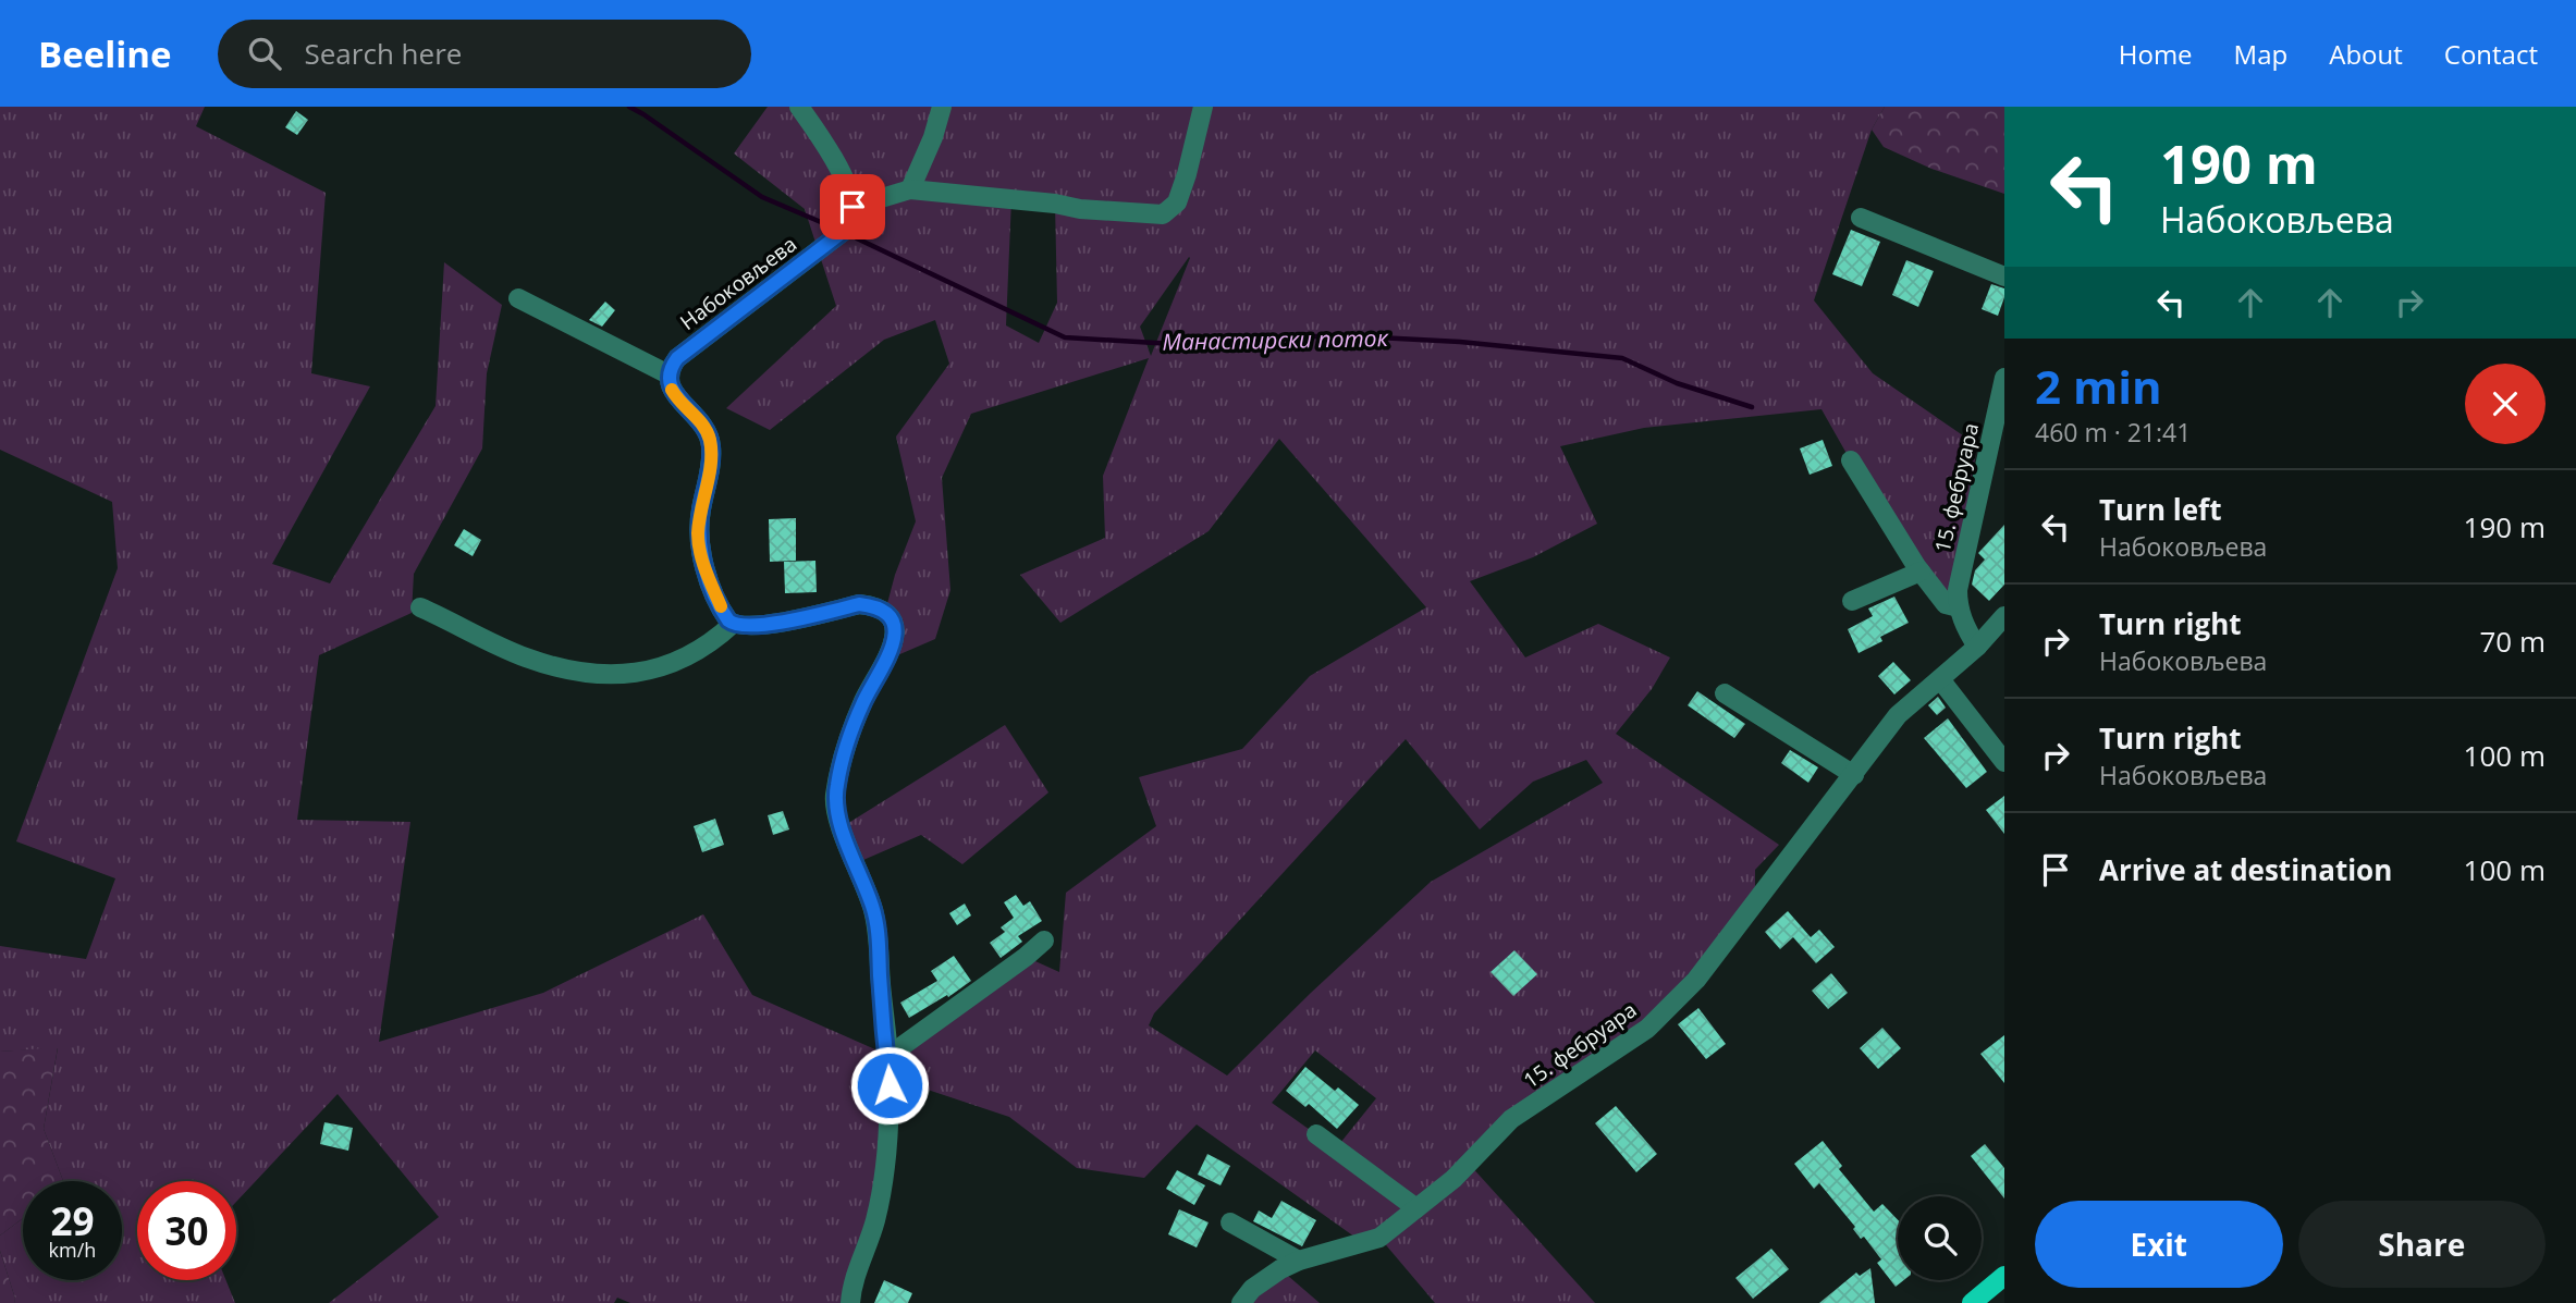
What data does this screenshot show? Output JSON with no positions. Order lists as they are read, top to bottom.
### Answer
{
  "streets": {
    "street": ["Набоковљева", "15. фебруара"]
  },
  "water": ["Манастирски поток"],
  "page": {
    "header": "Beeline",
    "search": "Search here",
    "nav": [
      "Home",
      "Map",
      "About",
      "Contact"
    ],
    "turn": ["190 m", "Набоковљева"],
    "heading": ["2 min", "460 m · 21:41"],
    "list": [
      {
        "name": "Turn left",
        "note": "Набоковљева",
        "value": "190 m"
      },
      {
        "name": "Turn right",
        "note": "Набоковљева",
        "value": "70 m"
      },
      {
        "name": "Turn right",
        "note": "Набоковљева",
        "value": "100 m"
      },
      {
        "name": "Arrive at destination",
        "value": "100 m"
      }
    ],
    "speed": "29 km/h",
    "limit": "30",
    "buttons": ["Exit", "Share"]
  }
}
